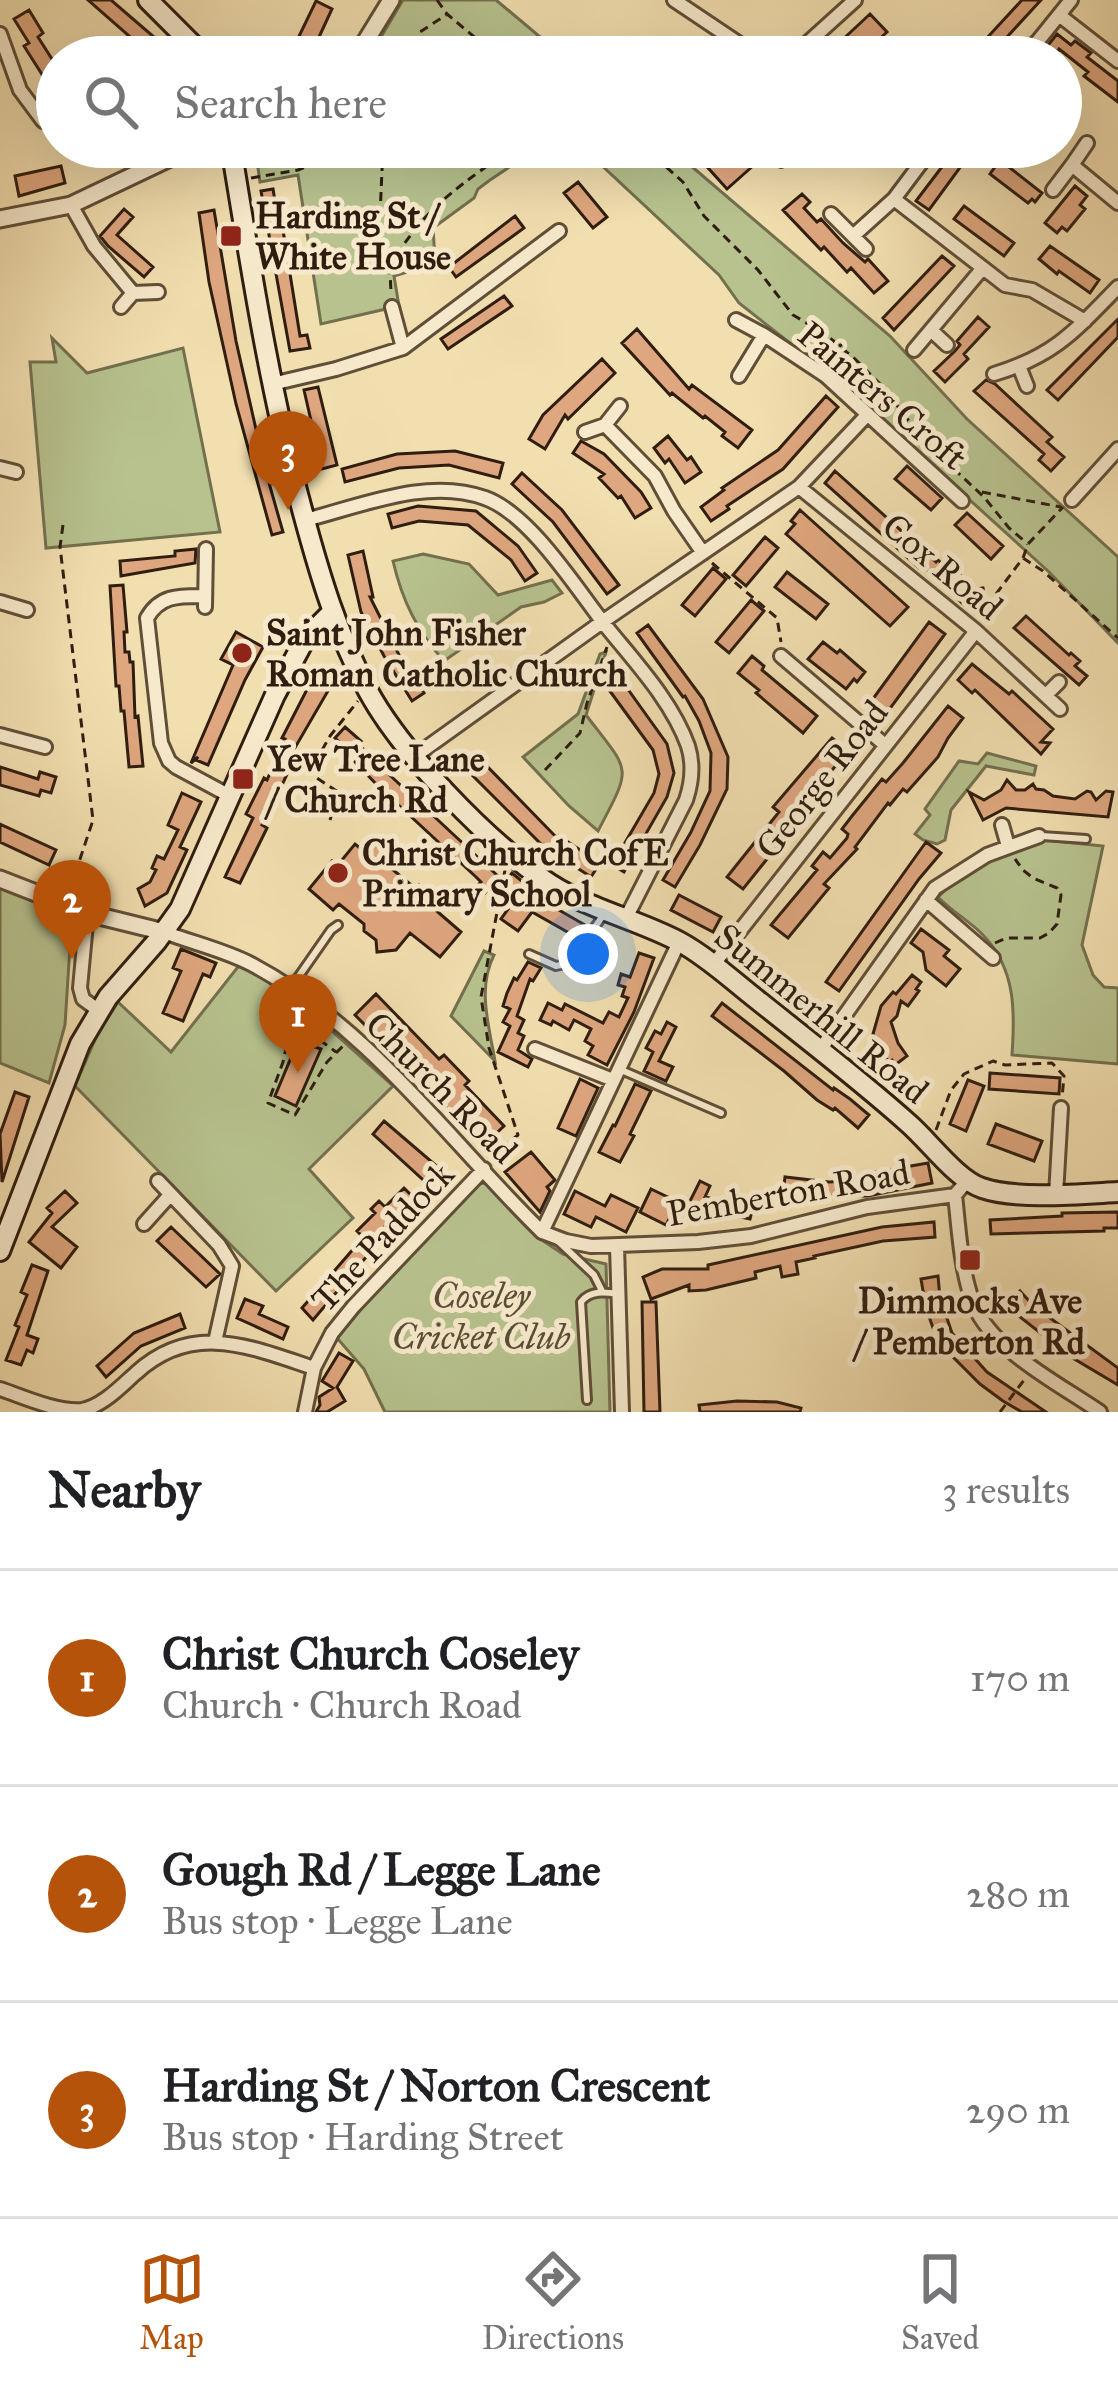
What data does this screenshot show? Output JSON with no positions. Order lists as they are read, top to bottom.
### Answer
{
  "streets": {
    "main road": ["Summerhill Road"],
    "street": [
      "Painters Croft",
      "Cox Road",
      "George Road",
      "Church Road",
      "Pemberton Road",
      "The Paddock"
    ]
  },
  "crossings": [
    ["Cox Road", "George Road"],
    ["George Road", "Summerhill Road"],
    ["Summerhill Road", "Pemberton Road"],
    ["Church Road", "Pemberton Road"],
    ["Church Road", "The Paddock"]
  ],
  "parks": ["Coseley Cricket Club"],
  "places": {
    "transit": ["Harding St / White House", "Yew Tree Lane / Church Rd", "Dimmocks Ave / Pemberton Rd"],
    "other": ["Saint John Fisher Roman Catholic Church", "Christ Church CofE Primary School"]
  },
  "page": {
    "search": "Search here",
    "pins": ["3", "2", "1"],
    "heading": ["Nearby", "3 results"],
    "list": [
      {
        "mark": "1",
        "name": "Christ Church Coseley",
        "note": "Church · Church Road",
        "value": "170 m"
      },
      {
        "mark": "2",
        "name": "Gough Rd / Legge Lane",
        "note": "Bus stop · Legge Lane",
        "value": "280 m"
      },
      {
        "mark": "3",
        "name": "Harding St / Norton Crescent",
        "note": "Bus stop · Harding Street",
        "value": "290 m"
      }
    ],
    "nav": ["Map", "Directions", "Saved"]
  }
}
